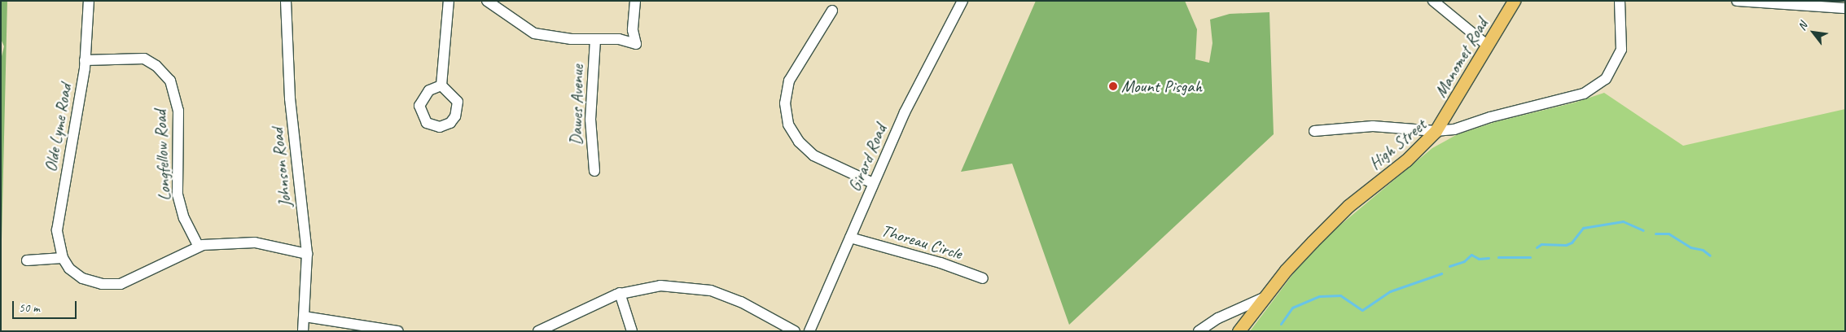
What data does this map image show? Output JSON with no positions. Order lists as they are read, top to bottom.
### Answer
{
  "streets": {
    "main road": ["Manomet Road", "High Street"],
    "street": [
      "Dawes Avenue",
      "Olde Lyme Road",
      "Longfellow Road",
      "Girard Road",
      "Johnson Road",
      "Thoreau Circle"
    ]
  },
  "crossings": [
    ["Manomet Road", "High Street"],
    ["Olde Lyme Road", "Longfellow Road"],
    ["Girard Road", "Thoreau Circle"]
  ],
  "places": ["Mount Pisgah"],
  "scale_bar": "50 m",
  "north": "top left"
}
